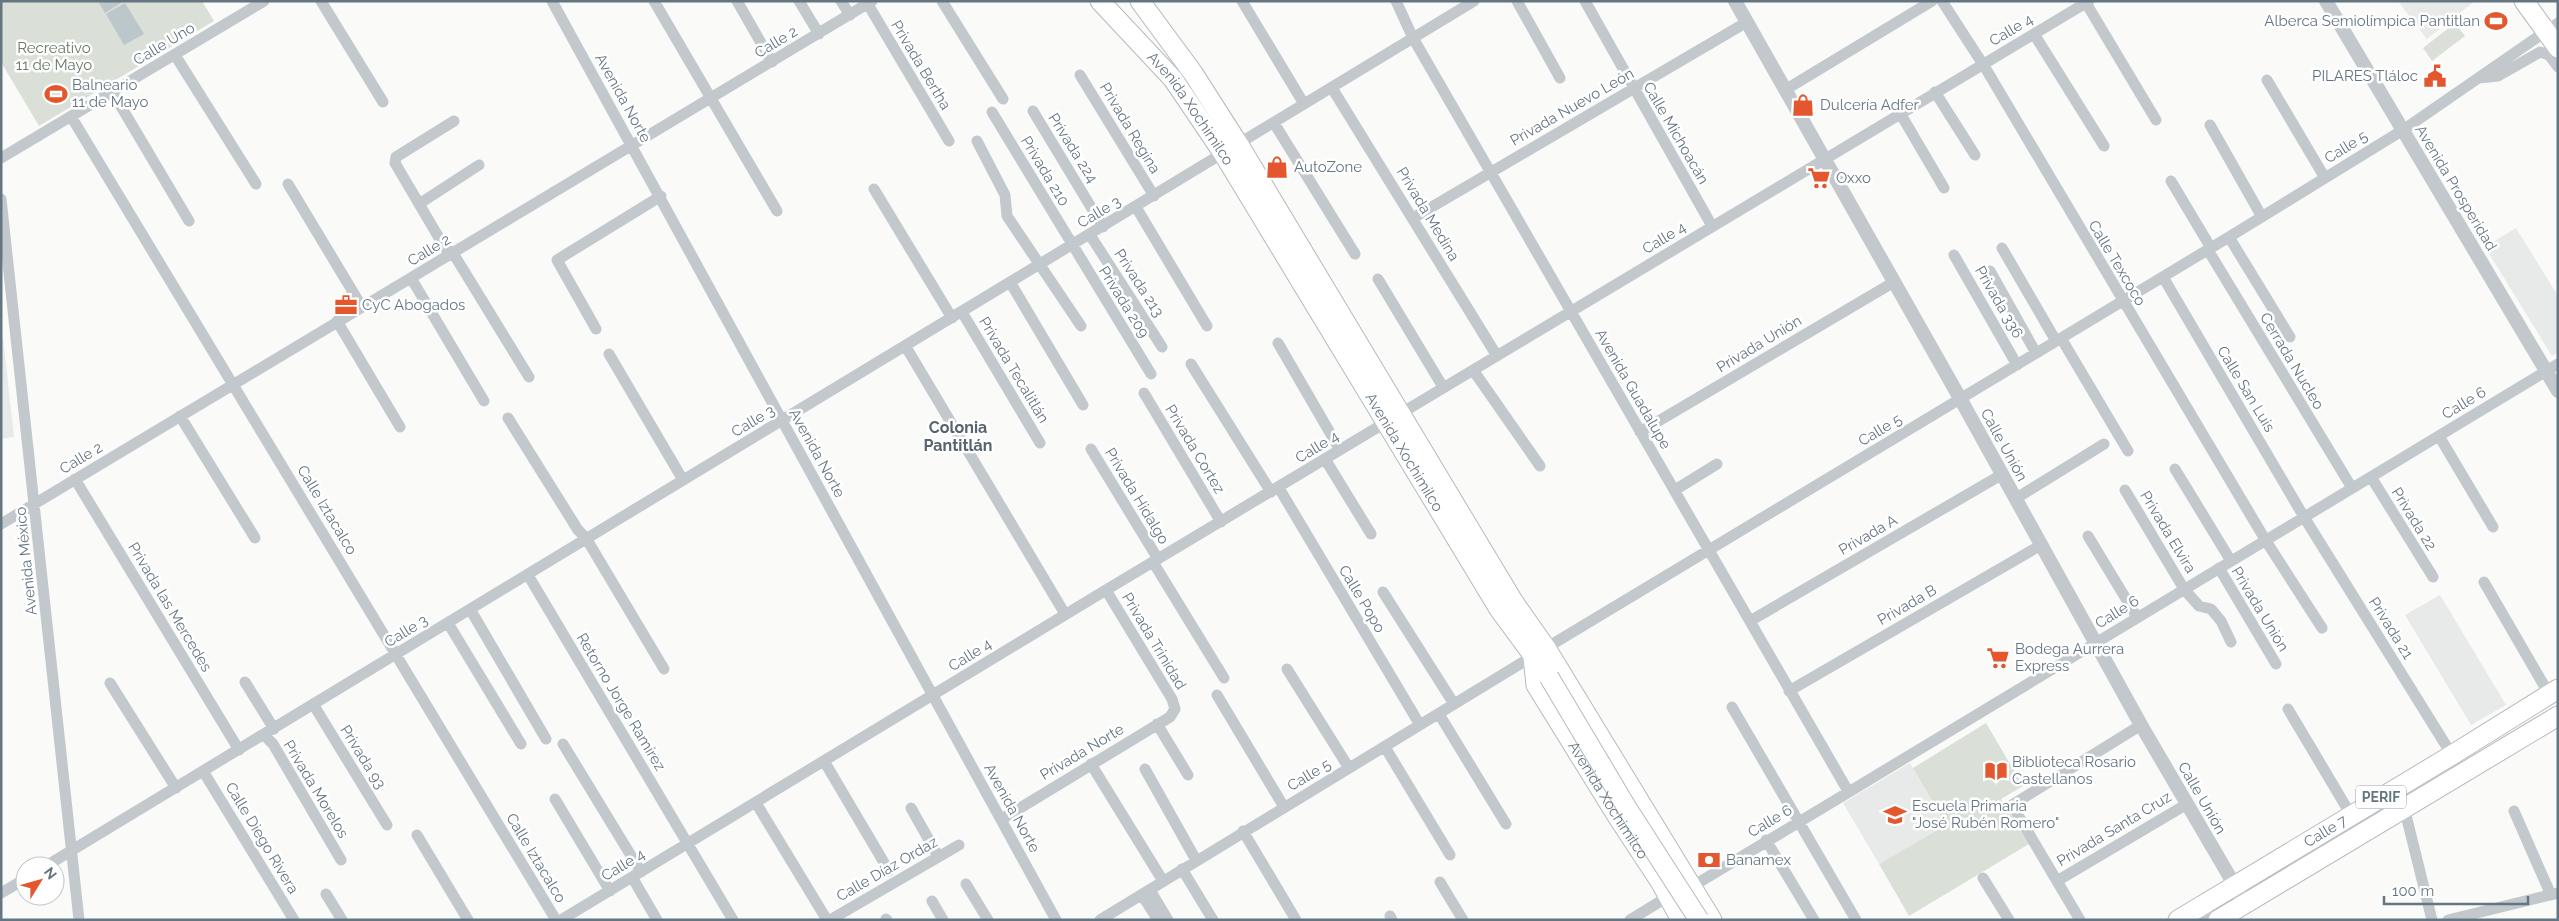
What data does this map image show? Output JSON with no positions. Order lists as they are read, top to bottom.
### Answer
{
  "streets": {
    "main road": ["Avenida Xochimilco", "PERIF", "Calle 7"],
    "street": [
      "Calle 4",
      "Calle 2",
      "Calle Uno",
      "Privada Bertha",
      "Avenida Norte",
      "Privada Nuevo León",
      "Privada Regina",
      "Calle Michoacán",
      "Calle 5",
      "Privada 224",
      "Privada 210",
      "Avenida Prosperidad",
      "Calle 3",
      "Privada Medina",
      "Calle Texcoco",
      "Privada 213",
      "Privada 209",
      "Privada 336",
      "Privada Unión",
      "Cerrada Nucleo",
      "Privada Tecalitlán",
      "Avenida Guadalupe",
      "Calle San Luis",
      "Calle 6",
      "Calle Unión",
      "Privada Cortez",
      "Privada Hidalgo",
      "Calle Iztacalco",
      "Privada 22",
      "Privada Elvira",
      "Privada A",
      "Avenida México",
      "Calle Popo",
      "Privada B",
      "Privada las Mercedes",
      "Privada 21",
      "Privada Trinidad",
      "Retorno Jorge Ramírez",
      "Privada Norte",
      "Privada 93",
      "Privada Morelos",
      "Privada Santa Cruz",
      "Calle Diego Rivera",
      "Calle Díaz Ordaz"
    ]
  },
  "crossings": [
    ["Calle 4", "Avenida Norte"],
    ["Calle 4", "Avenida Xochimilco"],
    ["Calle 4", "Calle Michoacán"],
    ["Calle 4", "Privada Medina"],
    ["Calle 4", "Calle Texcoco"],
    ["Calle 4", "Avenida Guadalupe"],
    ["Calle 4", "Calle Unión"],
    ["Calle 4", "Privada Cortez"],
    ["Calle 4", "Privada Hidalgo"],
    ["Calle 4", "Calle Popo"],
    ["Calle 4", "Privada Trinidad"],
    ["Calle 4", "Retorno Jorge Ramírez"],
    ["Calle 2", "Privada Bertha"],
    ["Calle 2", "Avenida Norte"],
    ["Calle 2", "Calle Iztacalco"],
    ["Calle 2", "Avenida México"],
    ["Calle 2", "Privada las Mercedes"],
    ["Calle Uno", "Calle Iztacalco"],
    ["Avenida Norte", "Calle 3"],
    ["Avenida Norte", "Privada Norte"],
    ["Privada Nuevo León", "Calle Michoacán"],
    ["Privada Nuevo León", "Privada Medina"],
    ["Privada Nuevo León", "Avenida Guadalupe"],
    ["Privada Nuevo León", "Calle Unión"],
    ["Avenida Xochimilco", "Calle 5"],
    ["Avenida Xochimilco", "Calle 3"],
    ["Avenida Xochimilco", "Calle 6"],
    ["Privada Regina", "Calle 3"],
    ["Calle 5", "Avenida Prosperidad"],
    ["Calle 5", "Calle Texcoco"],
    ["Calle 5", "Privada 336"],
    ["Calle 5", "Cerrada Nucleo"],
    ["Calle 5", "Avenida Guadalupe"],
    ["Calle 5", "Calle San Luis"],
    ["Calle 5", "Calle Unión"],
    ["Calle 5", "Calle Popo"],
    ["Privada 224", "Calle 3"],
    ["Privada 210", "Calle 3"],
    ["Privada 210", "Privada 209"],
    ["Avenida Prosperidad", "Calle 6"],
    ["Calle 3", "Privada Medina"],
    ["Calle 3", "Privada 213"],
    ["Calle 3", "Privada 209"],
    ["Calle 3", "Privada Tecalitlán"],
    ["Calle 3", "Avenida Guadalupe"],
    ["Calle 3", "Calle Iztacalco"],
    ["Calle 3", "Avenida México"],
    ["Calle 3", "Privada las Mercedes"],
    ["Calle 3", "Retorno Jorge Ramírez"],
    ["Calle 3", "Privada 93"],
    ["Calle 3", "Privada Morelos"],
    ["Calle 3", "Calle Diego Rivera"],
    ["Calle Texcoco", "Calle 6"],
    ["Privada Unión", "Avenida Guadalupe"],
    ["Privada Unión", "Calle 6"],
    ["Privada Unión", "Calle Unión"],
    ["Cerrada Nucleo", "Calle 6"],
    ["Avenida Guadalupe", "Calle 6"],
    ["Avenida Guadalupe", "Privada A"],
    ["Avenida Guadalupe", "Privada B"],
    ["Calle San Luis", "Calle 6"],
    ["Calle San Luis", "Privada 21"],
    ["Calle 6", "Calle Unión"],
    ["Calle 6", "Privada 22"],
    ["Calle 6", "Privada Elvira"],
    ["Calle 6", "Privada 21"],
    ["Calle Unión", "Privada A"],
    ["Calle Unión", "Privada B"],
    ["Calle Unión", "Privada Santa Cruz"],
    ["Calle Unión", "Calle 7"],
    ["Privada 21", "Calle 7"],
    ["Privada Trinidad", "Privada Norte"]
  ],
  "districts": ["Colonia Pantitlán"],
  "parks": ["Recreativo 11 de Mayo"],
  "places": {
    "sports": ["Alberca Semiolímpica Pantitlan", "Balneario 11 de Mayo"],
    "public building": ["PILARES Tláloc"],
    "shop": ["Dulcería Adfer", "AutoZone"],
    "supermarket": ["Oxxo", "Bodega Aurrera Express"],
    "office": ["CyC Abogados"],
    "library": ["Biblioteca Rosario Castellanos"],
    "school or university": ["Escuela Primaria \"José Rubén Romero\""],
    "bank": ["Banamex"]
  },
  "scale_bar": "100 m",
  "north": "top right"
}
